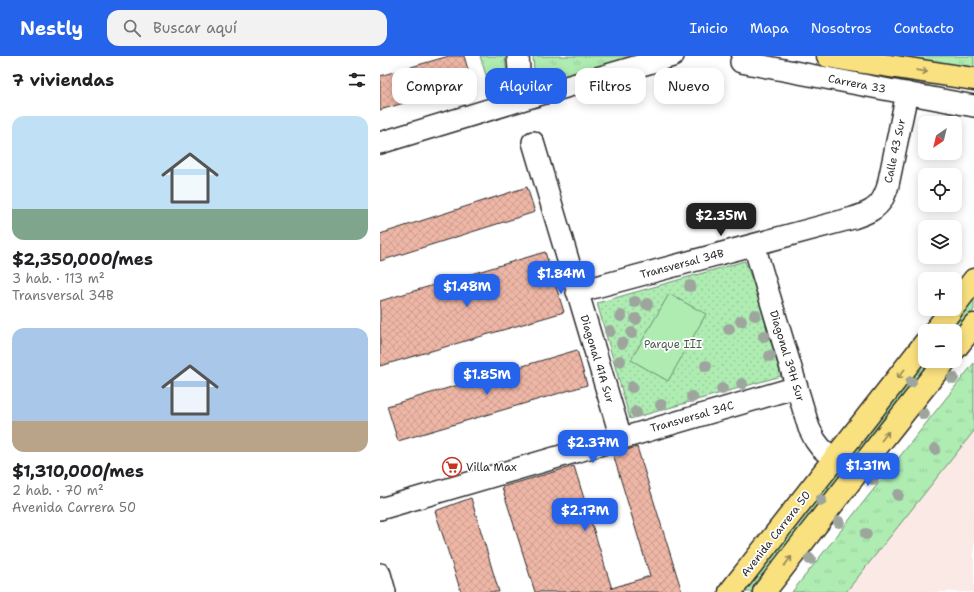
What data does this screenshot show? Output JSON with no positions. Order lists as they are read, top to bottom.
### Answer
{
  "streets": {
    "main road": ["Avenida Carrera 50"],
    "street": [
      "Carrera 33",
      "Calle 43 Sur",
      "Transversal 34B",
      "Diagonal 39H Sur",
      "Diagonal 41A Sur",
      "Transversal 34C"
    ]
  },
  "crossings": [
    ["Carrera 33", "Calle 43 Sur"],
    ["Calle 43 Sur", "Transversal 34B"],
    ["Transversal 34B", "Diagonal 39H Sur"],
    ["Transversal 34B", "Diagonal 41A Sur"],
    ["Diagonal 39H Sur", "Transversal 34C"],
    ["Diagonal 39H Sur", "Avenida Carrera 50"],
    ["Diagonal 41A Sur", "Transversal 34C"]
  ],
  "parks": ["Parque III"],
  "places": {
    "supermarket": ["Villa Max"]
  },
  "north": "bottom left",
  "page": {
    "header": "Nestly",
    "search": "Buscar aquí",
    "nav": [
      "Inicio",
      "Mapa",
      "Nosotros",
      "Contacto"
    ],
    "heading": "7 viviendas",
    "chip": [
      "Comprar",
      "Alquilar",
      "Filtros",
      "Nuevo"
    ],
    "list": [
      {
        "name": "$2,350,000/mes",
        "note": "3 hab. · 113 m² · Transversal 34B"
      },
      {
        "name": "$1,310,000/mes",
        "note": "2 hab. · 70 m² · Avenida Carrera 50"
      }
    ],
    "map_buttons": ["+", "−"],
    "price": [
      "$2.35M",
      "$1.84M",
      "$1.48M",
      "$1.85M",
      "$2.37M",
      "$1.31M",
      "$2.17M"
    ]
  }
}
